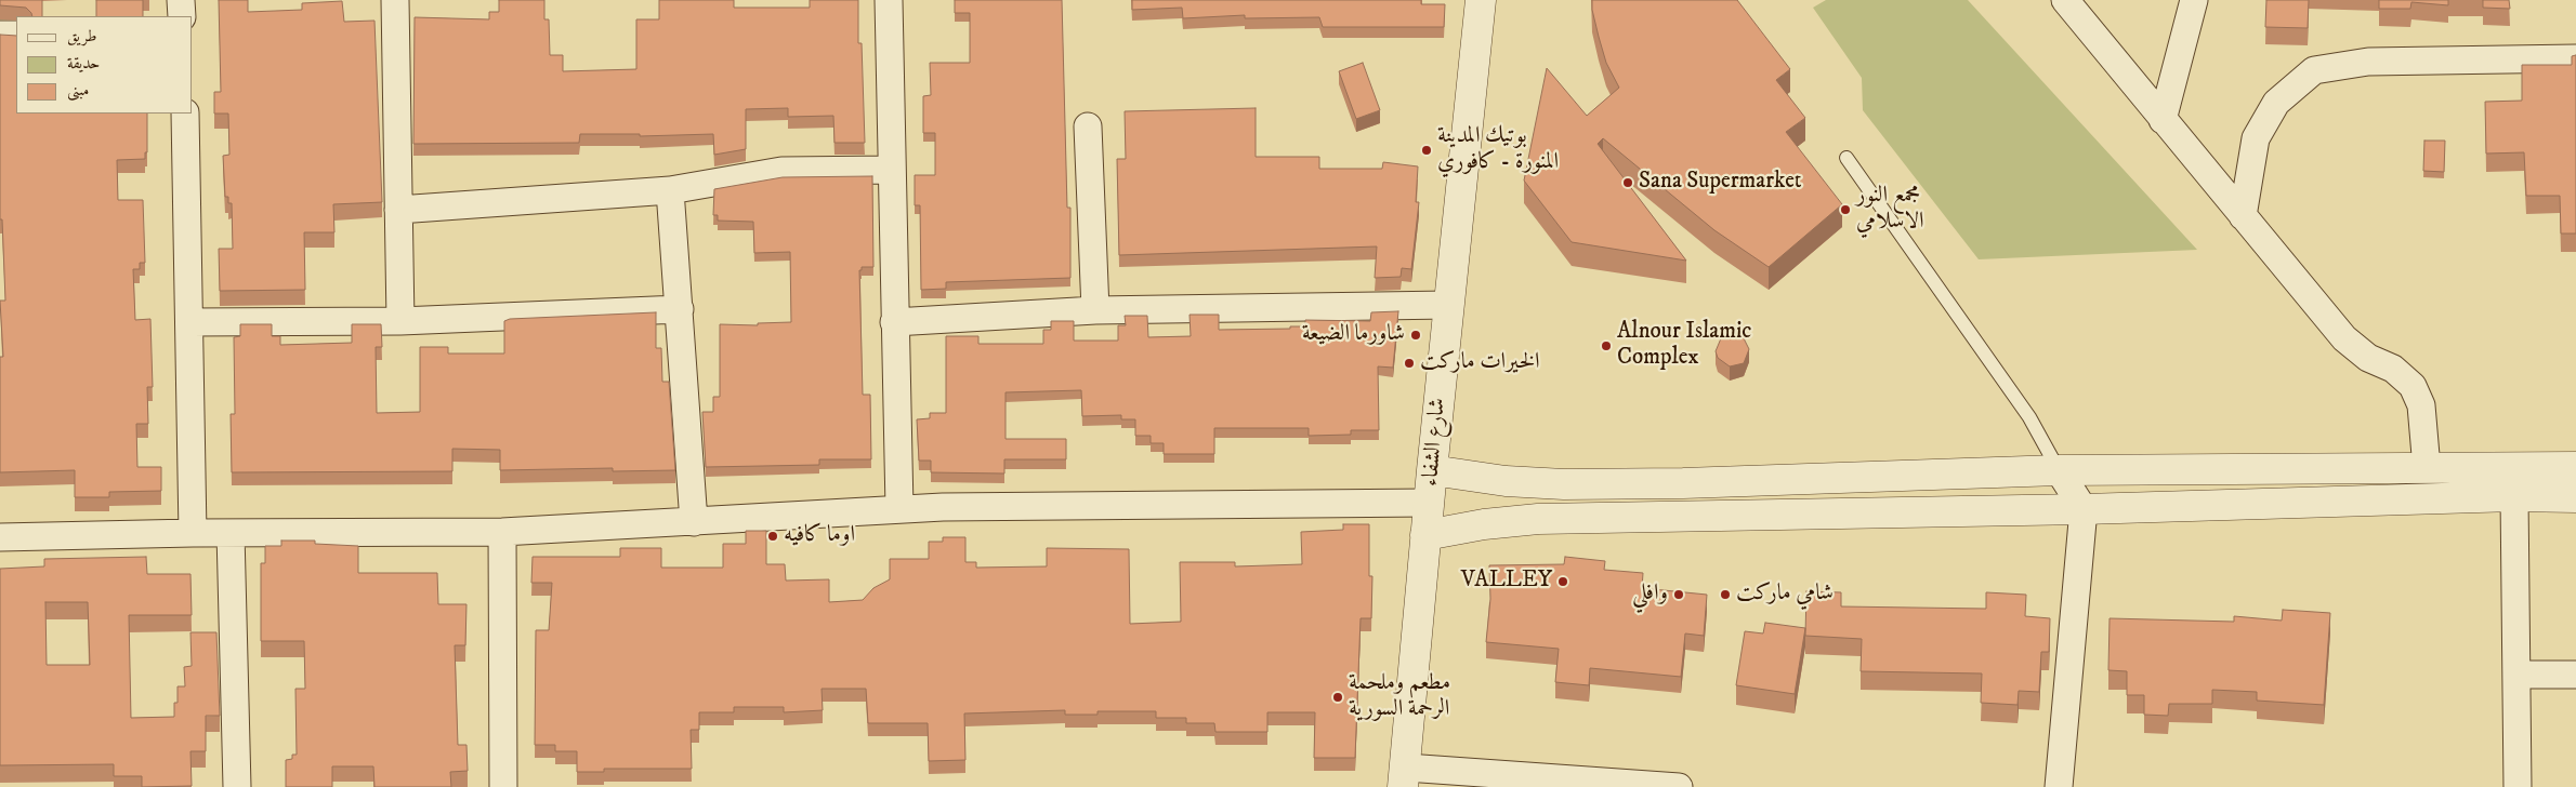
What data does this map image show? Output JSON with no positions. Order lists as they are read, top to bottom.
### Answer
{
  "streets": {
    "street": ["شارع الشفاء"]
  },
  "places": [
    "بوتيك المدينة المنورة - كافوري",
    "Sana Supermarket",
    "مجمع النور الاسلامي",
    "شاورما الضيعة",
    "Alnour Islamic Complex",
    "الخيرات ماركت",
    "اوما كافيه",
    "VALLEY",
    "وافلي",
    "شامي ماركت",
    "مطعم وملحمة الرحمة السورية"
  ],
  "legend": ["طريق", "حديقة", "مبنى"]
}
